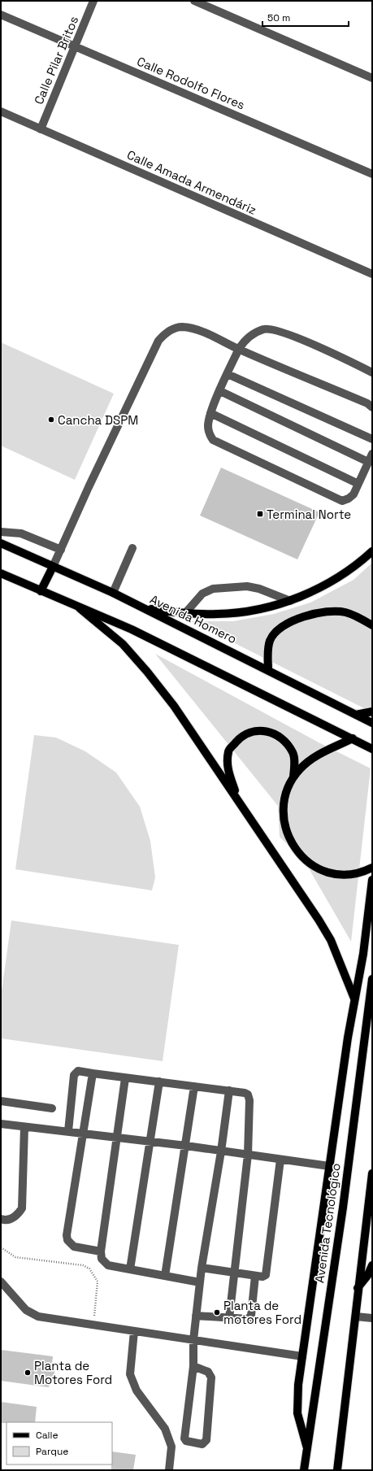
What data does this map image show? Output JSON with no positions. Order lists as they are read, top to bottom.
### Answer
{
  "streets": {
    "main road": ["Avenida Homero", "Avenida Tecnológico"],
    "street": ["Calle Pilar Britos", "Calle Rodolfo Flores", "Calle Amada Armendáriz"]
  },
  "crossings": [
    ["Calle Pilar Britos", "Calle Rodolfo Flores"],
    ["Calle Pilar Britos", "Calle Amada Armendáriz"]
  ],
  "places": {
    "other": ["Cancha DSPM", "Planta de motores Ford", "Planta de Motores Ford"],
    "transit": ["Terminal Norte"]
  },
  "legend": ["Calle", "Parque"],
  "scale_bar": "50 m"
}
